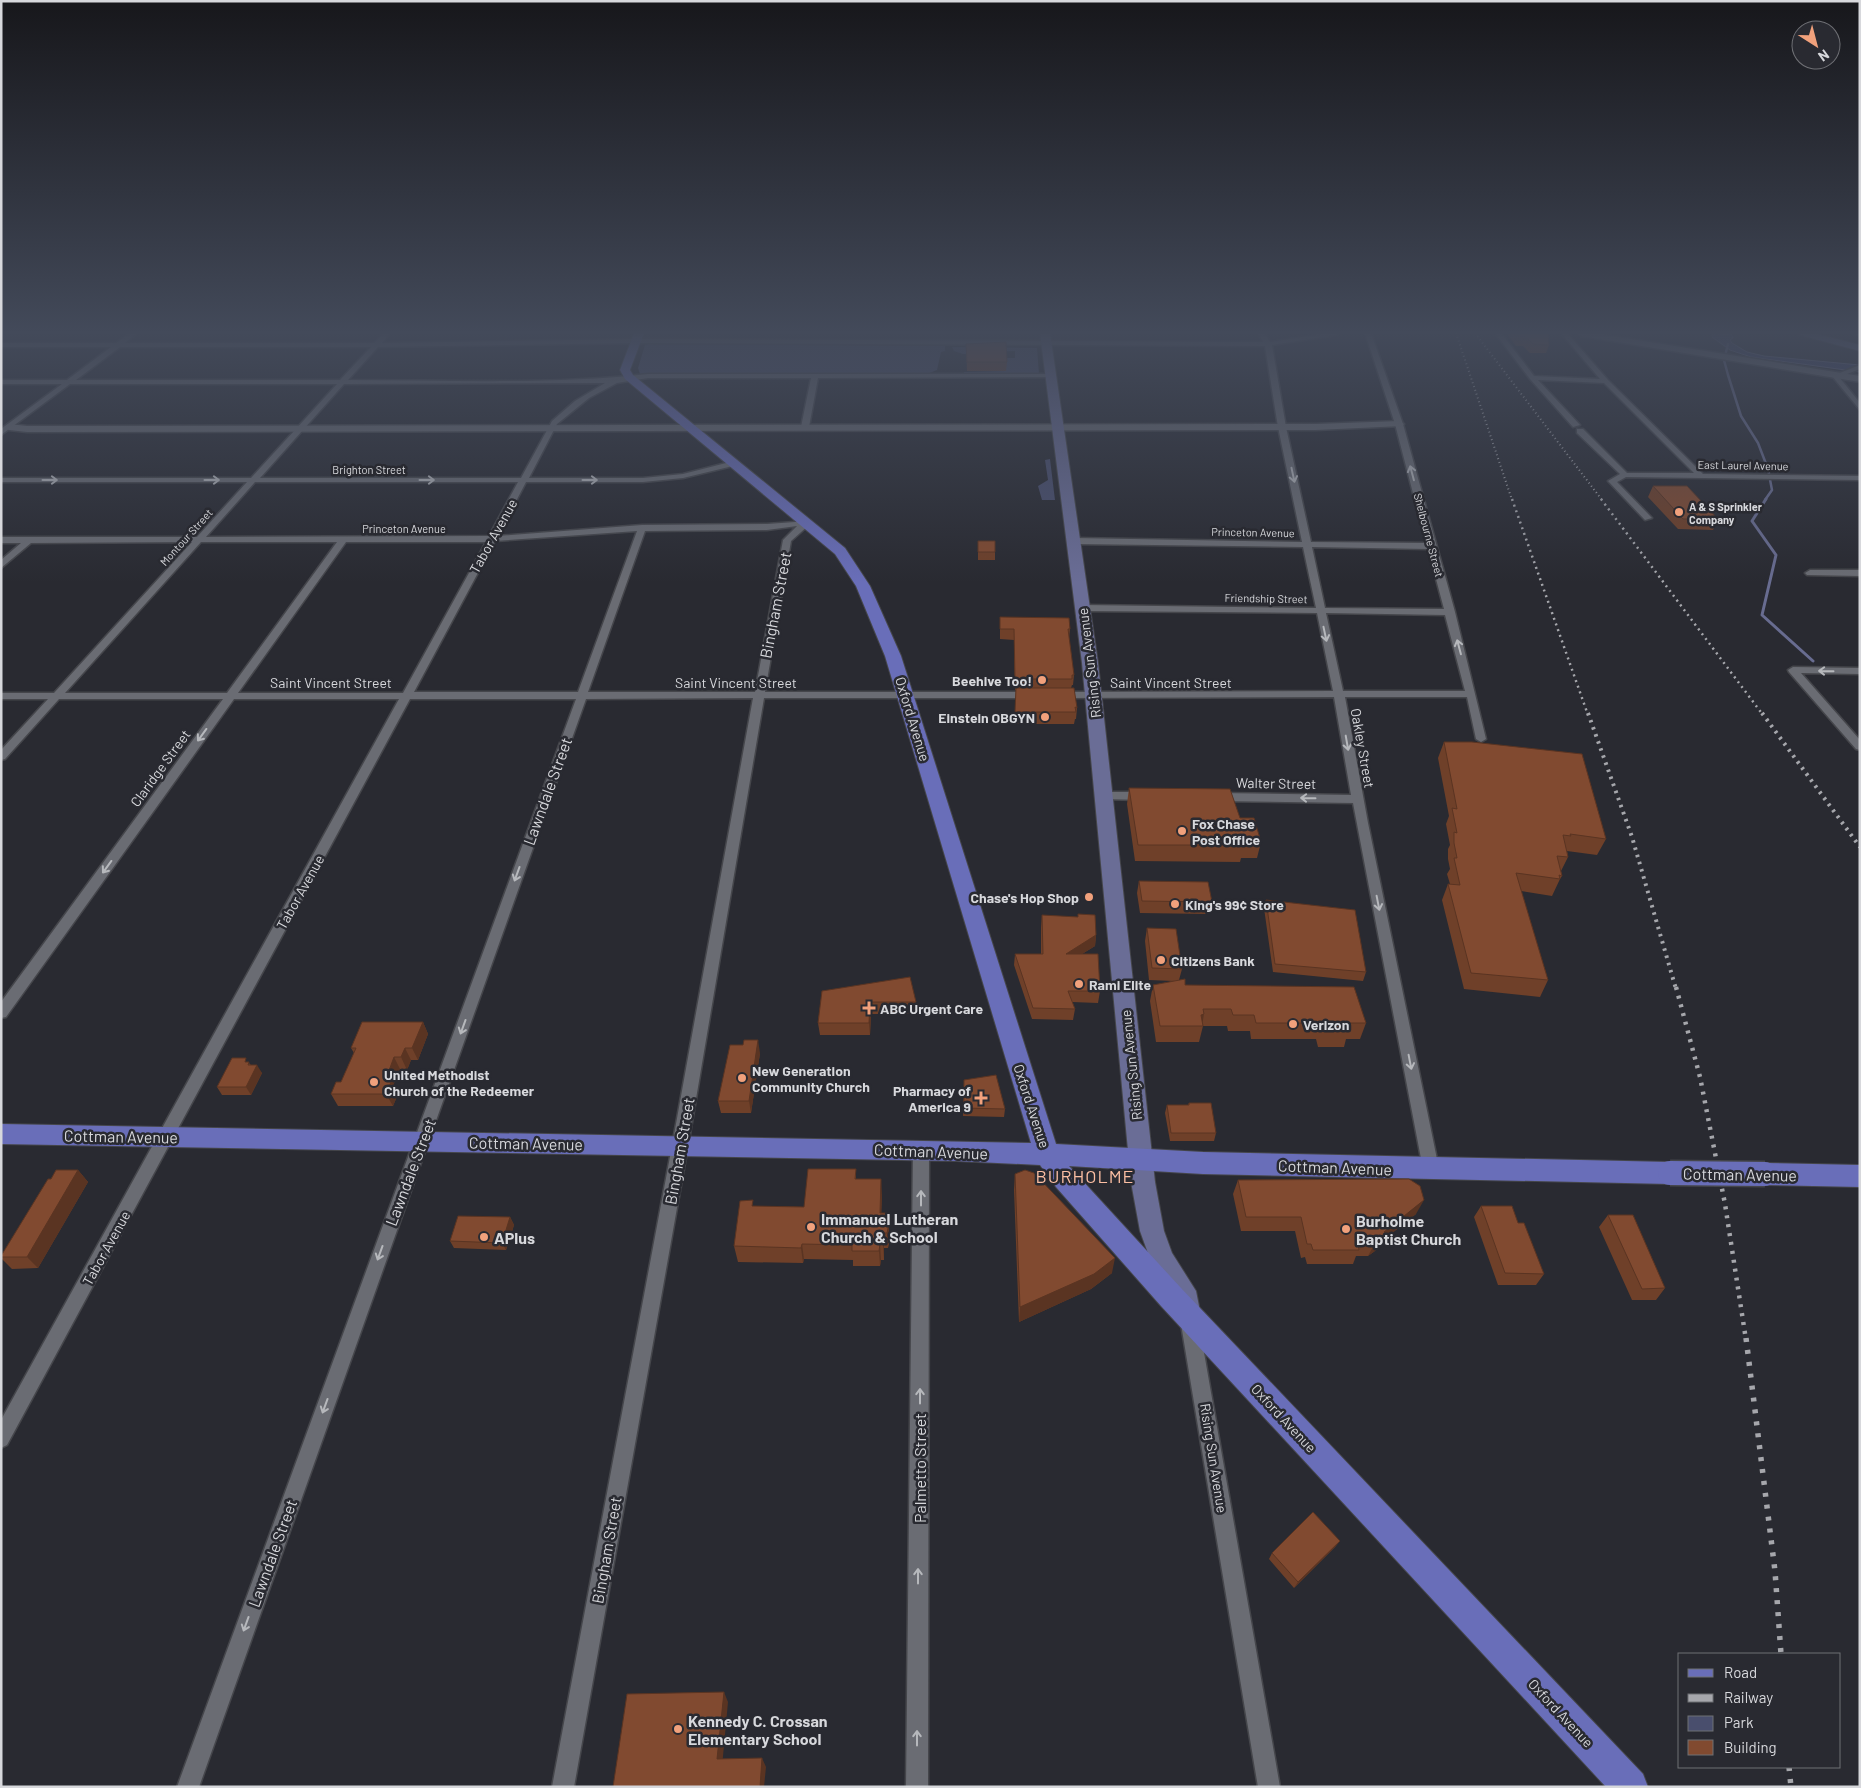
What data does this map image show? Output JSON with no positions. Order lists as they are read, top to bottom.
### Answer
{
  "streets": {
    "main road": ["Rising Sun Avenue", "Oxford Avenue", "Cottman Avenue"],
    "street": [
      "East Laurel Avenue",
      "Brighton Street",
      "Princeton Avenue",
      "Shelbourne Street",
      "Tabor Avenue",
      "Montour Street",
      "Friendship Street",
      "Bingham Street",
      "Saint Vincent Street",
      "Oakley Street",
      "Claridge Street",
      "Walter Street",
      "Lawndale Street",
      "Palmetto Street"
    ]
  },
  "crossings": [
    ["Brighton Street", "Tabor Avenue"],
    ["Brighton Street", "Montour Street"],
    ["Brighton Street", "Oxford Avenue"],
    ["Princeton Avenue", "Shelbourne Street"],
    ["Princeton Avenue", "Tabor Avenue"],
    ["Princeton Avenue", "Montour Street"],
    ["Princeton Avenue", "Bingham Street"],
    ["Princeton Avenue", "Rising Sun Avenue"],
    ["Princeton Avenue", "Oxford Avenue"],
    ["Princeton Avenue", "Oakley Street"],
    ["Princeton Avenue", "Claridge Street"],
    ["Princeton Avenue", "Lawndale Street"],
    ["Shelbourne Street", "Friendship Street"],
    ["Shelbourne Street", "Saint Vincent Street"],
    ["Tabor Avenue", "Saint Vincent Street"],
    ["Tabor Avenue", "Cottman Avenue"],
    ["Montour Street", "Saint Vincent Street"],
    ["Friendship Street", "Rising Sun Avenue"],
    ["Friendship Street", "Oakley Street"],
    ["Bingham Street", "Saint Vincent Street"],
    ["Bingham Street", "Oxford Avenue"],
    ["Bingham Street", "Cottman Avenue"],
    ["Rising Sun Avenue", "Saint Vincent Street"],
    ["Rising Sun Avenue", "Oxford Avenue"],
    ["Rising Sun Avenue", "Cottman Avenue"],
    ["Saint Vincent Street", "Oxford Avenue"],
    ["Saint Vincent Street", "Oakley Street"],
    ["Saint Vincent Street", "Claridge Street"],
    ["Saint Vincent Street", "Lawndale Street"],
    ["Oxford Avenue", "Cottman Avenue"],
    ["Oakley Street", "Walter Street"],
    ["Oakley Street", "Cottman Avenue"],
    ["Lawndale Street", "Cottman Avenue"],
    ["Cottman Avenue", "Palmetto Street"]
  ],
  "one_way": [
    "Shelbourne Street",
    "Oakley Street",
    "Claridge Street",
    "Walter Street",
    "Lawndale Street",
    "Palmetto Street"
  ],
  "districts": ["BURHOLME"],
  "places": {
    "other": [
      "A & S Sprinkler Company",
      "Beehive Too!",
      "Einstein OBGYN",
      "Fox Chase Post Office",
      "Chase's Hop Shop",
      "King's 99¢ Store",
      "Citizens Bank",
      "Rami Elite",
      "Verizon",
      "New Generation Community Church",
      "United Methodist Church of the Redeemer",
      "Immanuel Lutheran Church & School",
      "Burholme Baptist Church",
      "APlus",
      "Kennedy C. Crossan Elementary School"
    ],
    "health": ["ABC Urgent Care", "Pharmacy of America 9"]
  },
  "legend": [
    "Road",
    "Railway",
    "Park",
    "Building"
  ],
  "north": "bottom right"
}
